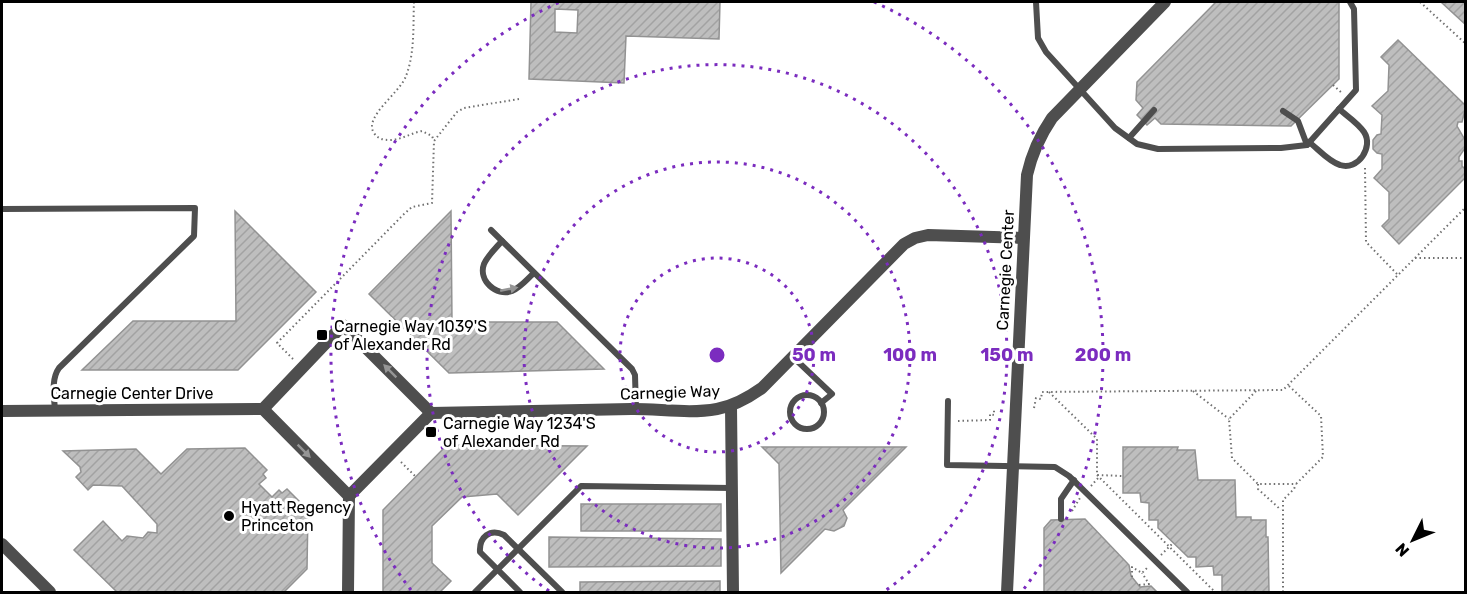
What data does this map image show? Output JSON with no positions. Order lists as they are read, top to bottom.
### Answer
{
  "streets": {
    "street": ["Carnegie Center", "Carnegie Way", "Carnegie Center Drive"]
  },
  "crossings": [
    ["Carnegie Center", "Carnegie Way"]
  ],
  "places": {
    "transit": ["Carnegie Way 1039'S of Alexander Rd", "Carnegie Way 1234'S of Alexander Rd"],
    "other": ["Hyatt Regency Princeton"]
  },
  "north": "bottom left",
  "rings": [
    "50 m",
    "100 m",
    "150 m",
    "200 m"
  ]
}
